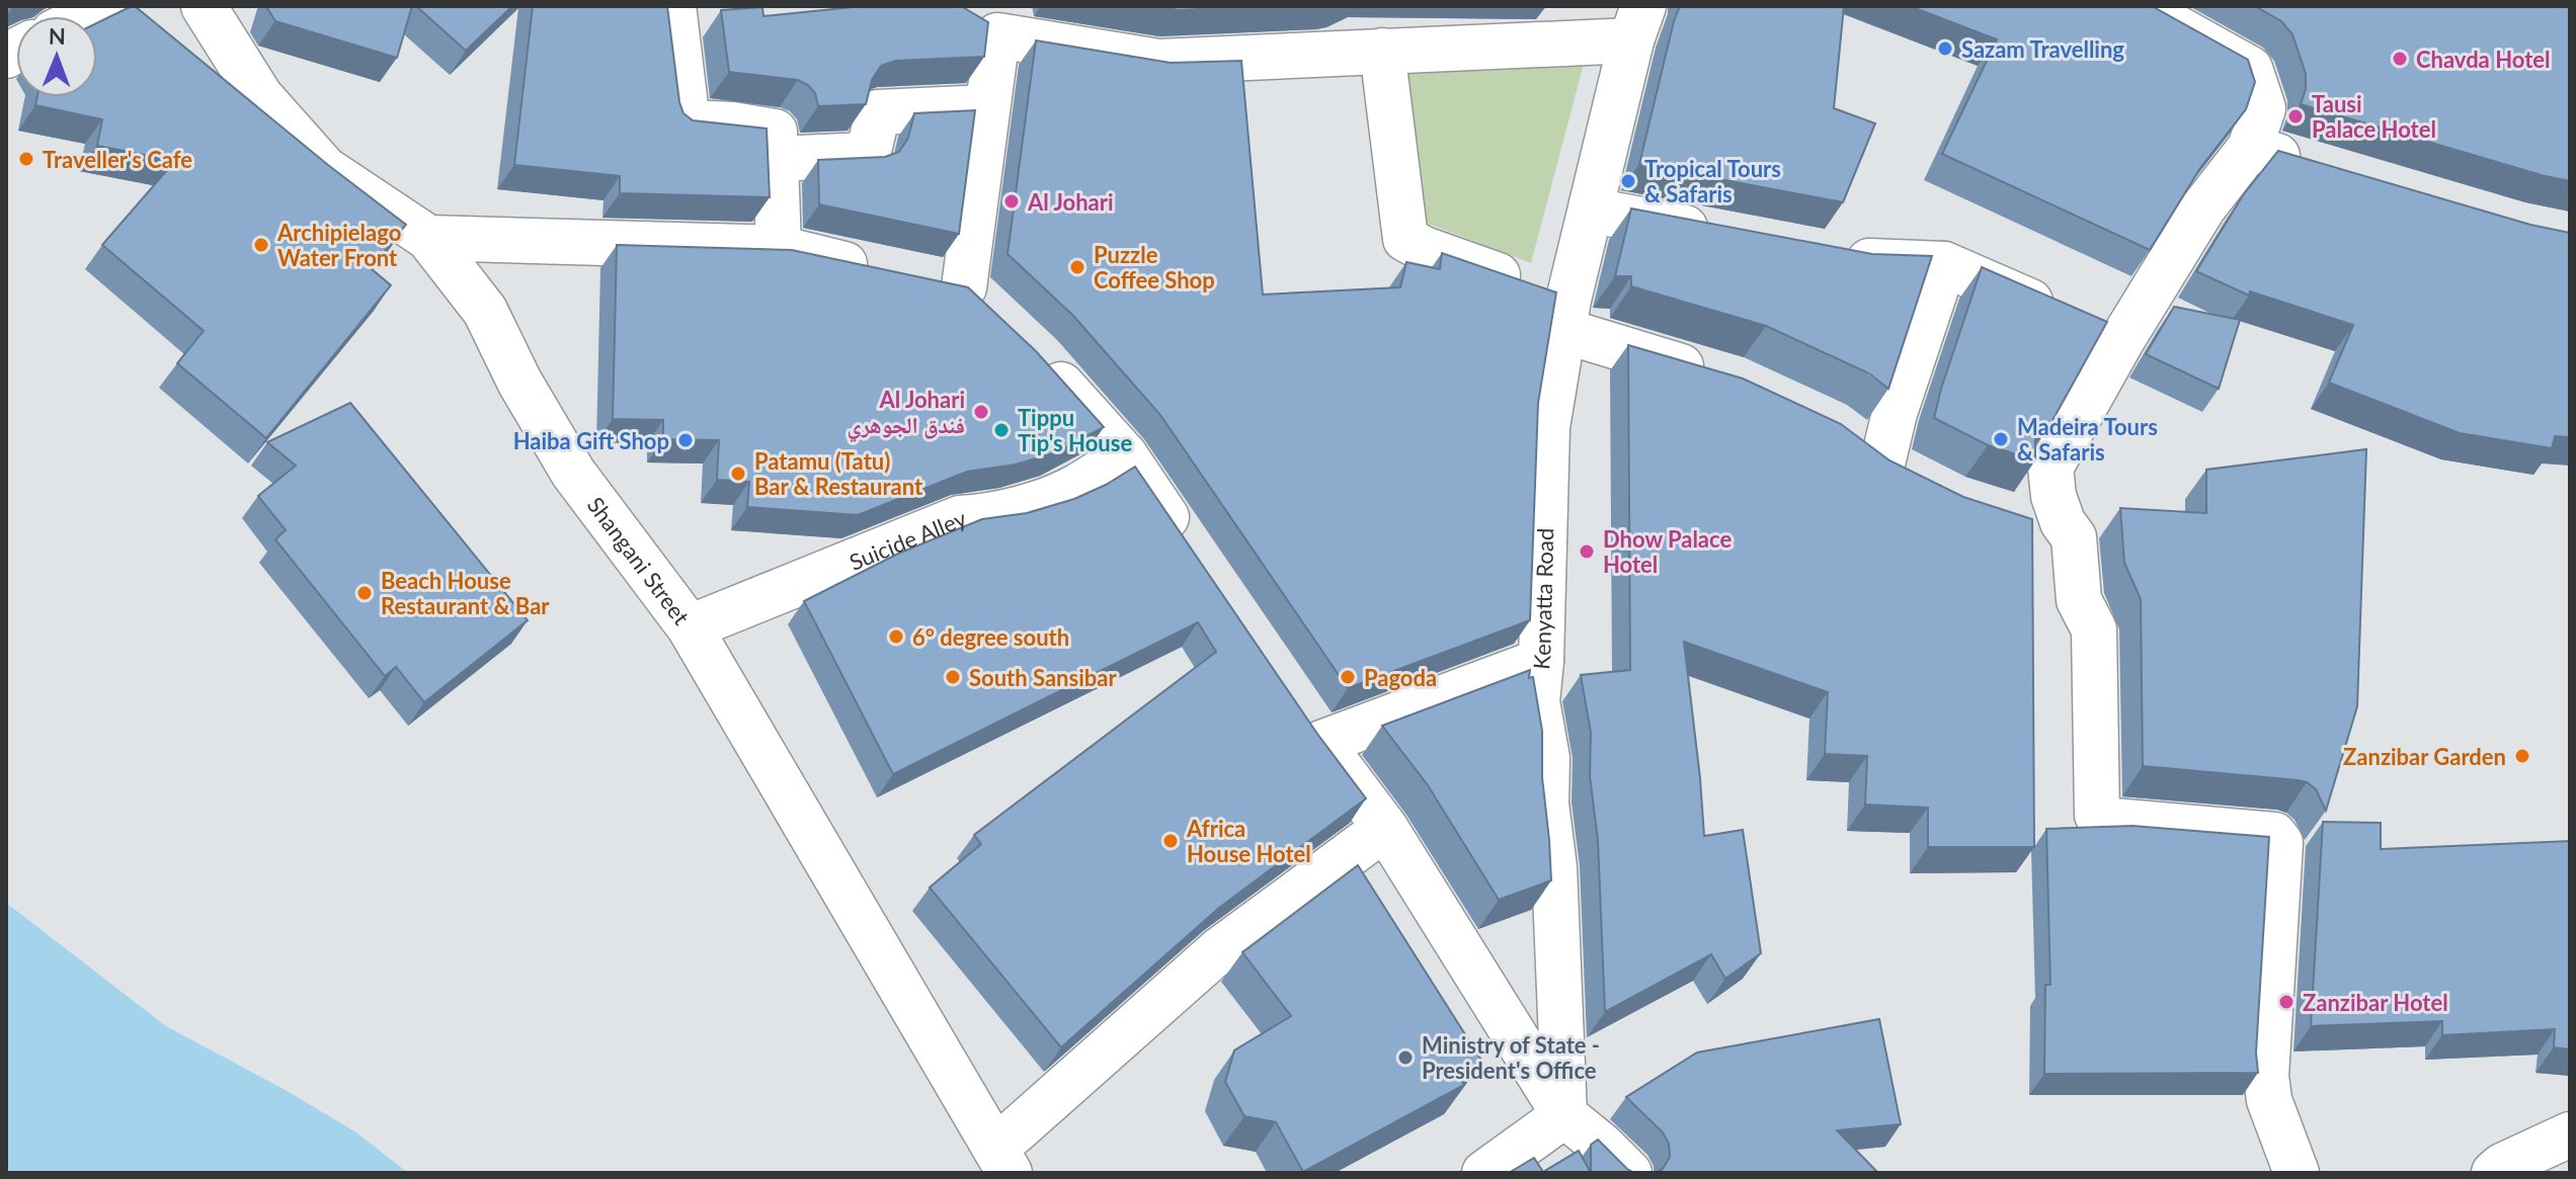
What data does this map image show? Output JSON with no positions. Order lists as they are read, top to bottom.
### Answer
{
  "streets": {
    "street": ["Suicide Alley", "Shangani Street", "Kenyatta Road"]
  },
  "crossings": [
    ["Suicide Alley", "Shangani Street"]
  ],
  "places": [
    "Sazam Travelling",
    "Chavda Hotel",
    "Tausi Palace Hotel",
    "Traveller's Cafe",
    "Tropical Tours & Safaris",
    "Al Johari",
    "Archipielago Water Front",
    "Puzzle Coffee Shop",
    "Al Johari فندق الجوهري",
    "Tippu Tip's House",
    "Madeira Tours & Safaris",
    "Haiba Gift Shop",
    "Patamu (Tatu) Bar & Restaurant",
    "Dhow Palace Hotel",
    "Beach House Restaurant & Bar",
    "6° degree south",
    "South Sansibar",
    "Pagoda",
    "Zanzibar Garden",
    "Africa House Hotel",
    "Zanzibar Hotel",
    "Ministry of State - President's Office"
  ],
  "north": "top"
}
